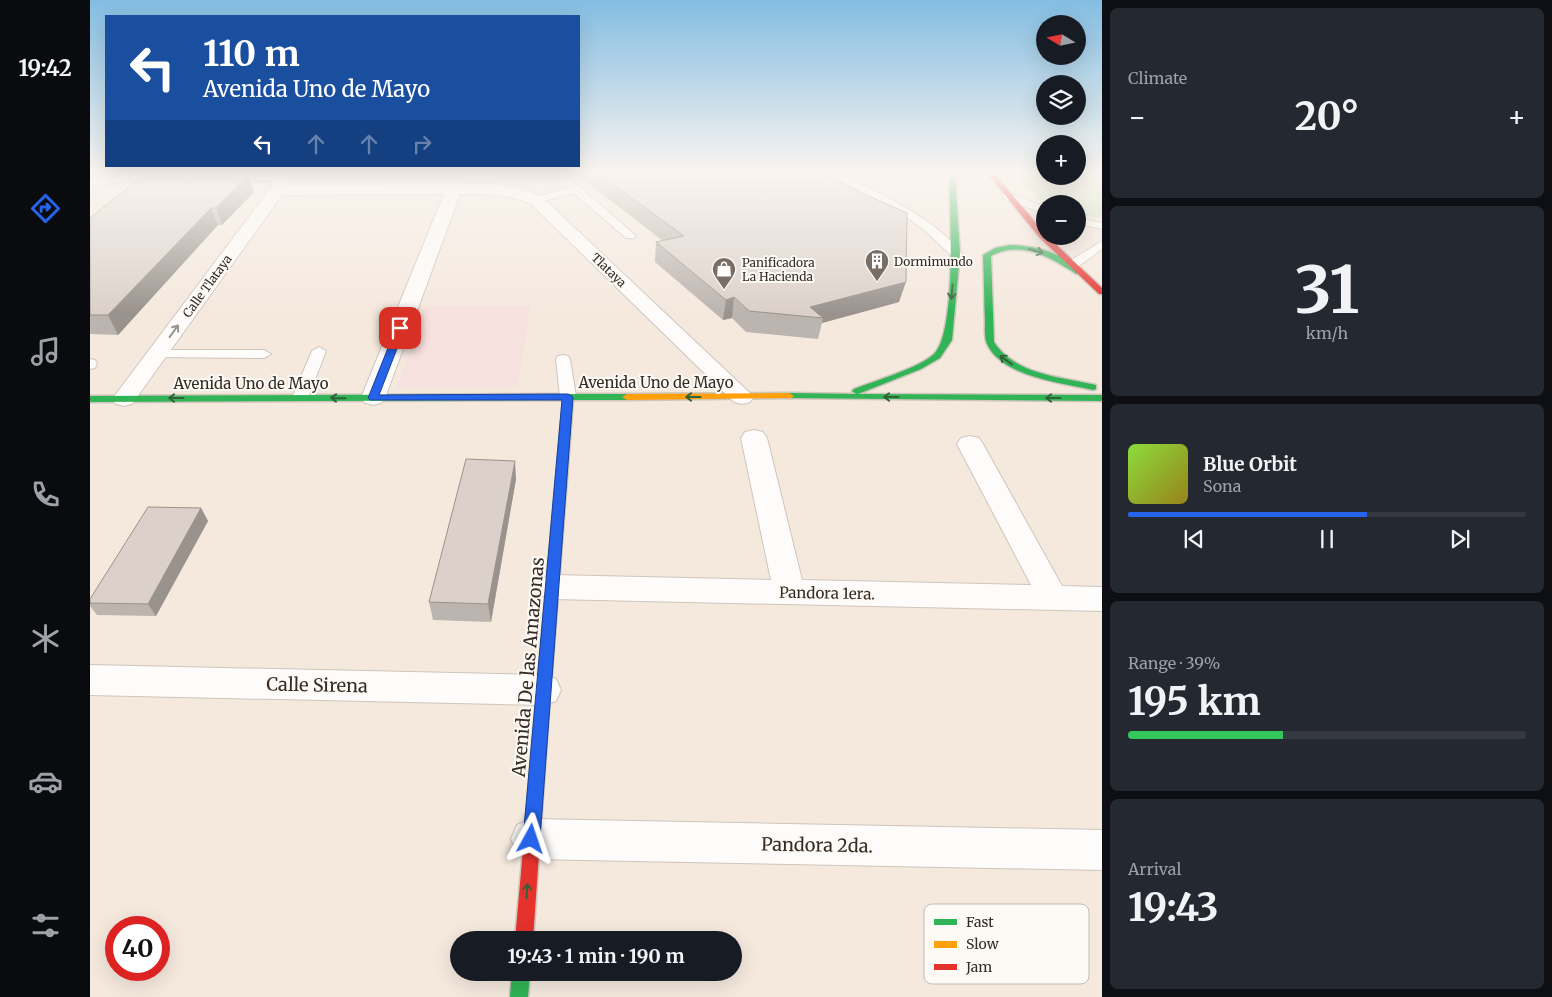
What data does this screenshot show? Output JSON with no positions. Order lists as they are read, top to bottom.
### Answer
{
  "streets": {
    "main road": ["Avenida Uno de Mayo", "Avenida De las Amazonas"],
    "street": [
      "Tlataya",
      "Calle Tlataya",
      "Pandora 1era.",
      "Calle Sirena",
      "Pandora 2da."
    ]
  },
  "crossings": [
    ["Tlataya", "Avenida Uno de Mayo"],
    ["Calle Tlataya", "Avenida Uno de Mayo"],
    ["Avenida Uno de Mayo", "Avenida De las Amazonas"],
    ["Pandora 1era.", "Avenida De las Amazonas"],
    ["Avenida De las Amazonas", "Calle Sirena"],
    ["Avenida De las Amazonas", "Pandora 2da."]
  ],
  "one_way": ["Avenida Uno de Mayo"],
  "places": {
    "building": ["Dormimundo"],
    "shop": ["Panificadora La Hacienda"]
  },
  "legend": ["Fast", "Slow", "Jam"],
  "north": "left",
  "page": {
    "tabs": "19:42",
    "tile": [
      "Climate",
      ["31", "km/h"],
      ["Range · 39%", "195 km"],
      ["Arrival", "19:43"]
    ],
    "map_buttons": ["+", "−"],
    "turn": ["110 m", "Avenida Uno de Mayo"],
    "heat": ["−", "20°", "+"],
    "song": ["Blue Orbit", "Sona"],
    "limit": "40",
    "trip": "19:43 · 1 min · 190 m"
  }
}
